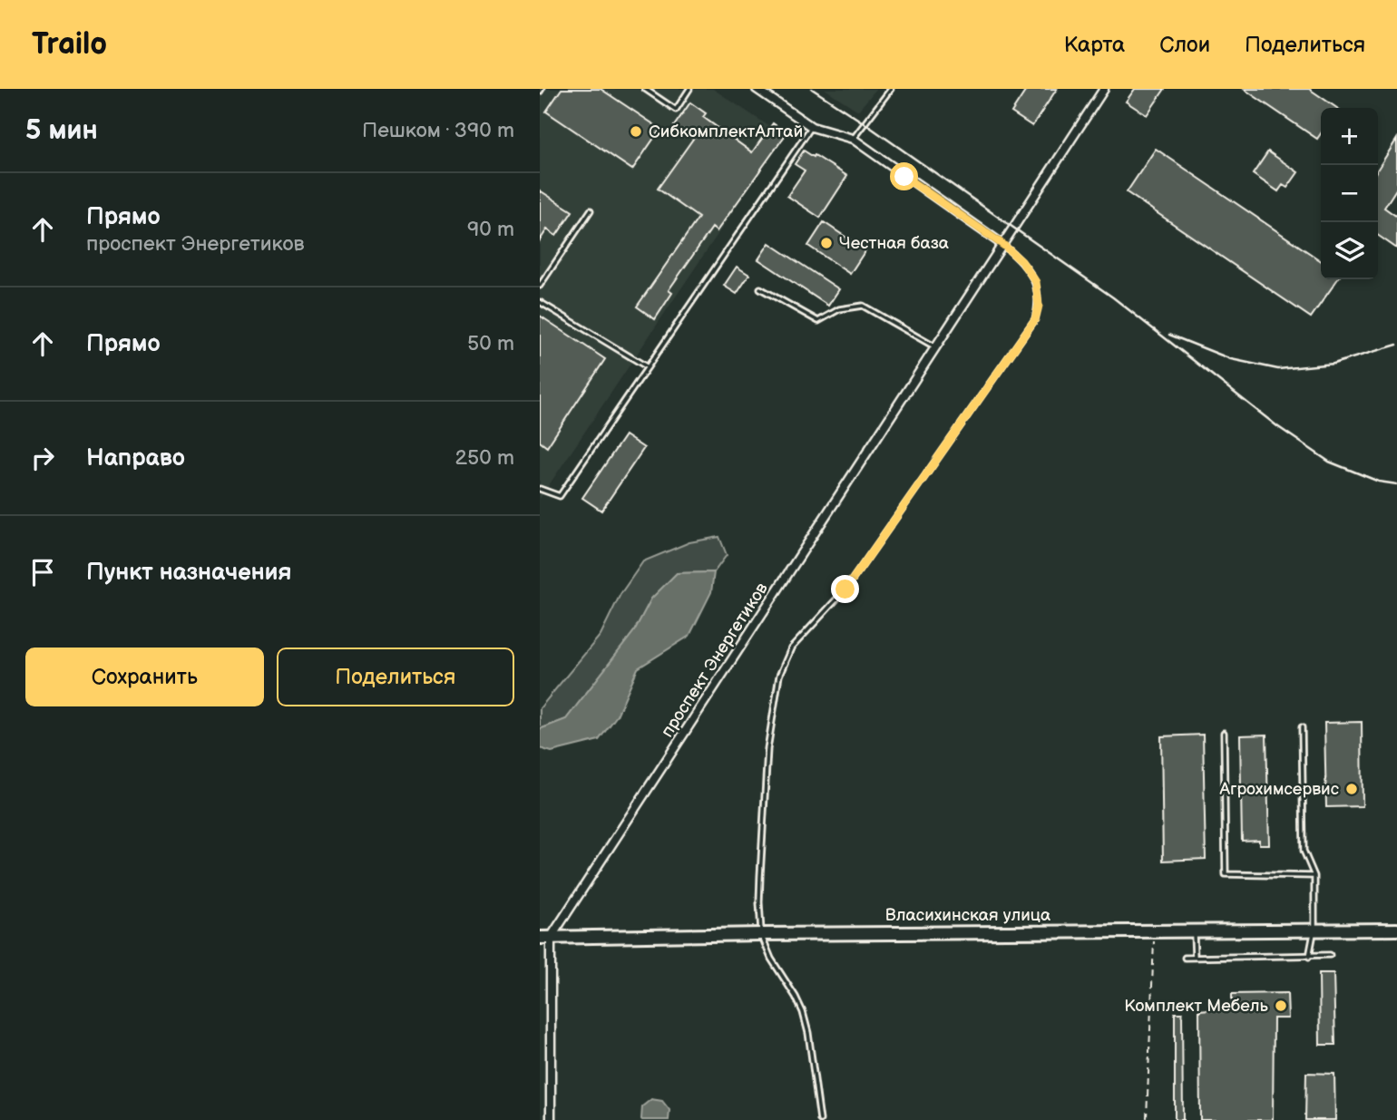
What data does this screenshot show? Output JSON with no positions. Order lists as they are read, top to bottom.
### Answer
{
  "streets": {
    "highway": ["Власихинская улица"],
    "street": ["проспект Энергетиков"]
  },
  "crossings": [
    ["проспект Энергетиков", "Власихинская улица"]
  ],
  "places": [
    "СибкомплектАлтай",
    "Честная база",
    "Агрохимсервис",
    "Комплект Мебель"
  ],
  "page": {
    "header": "Trailo",
    "nav": ["Карта", "Слои", "Поделиться"],
    "heading": ["5 мин", "Пешком · 390 m"],
    "map_buttons": ["+", "−"],
    "list": [
      ["Прямо", "проспект Энергетиков", "90 m"],
      ["Прямо", "50 m"],
      ["Направо", "250 m"],
      "Пункт назначения"
    ],
    "buttons": ["Сохранить", "Поделиться"]
  }
}
